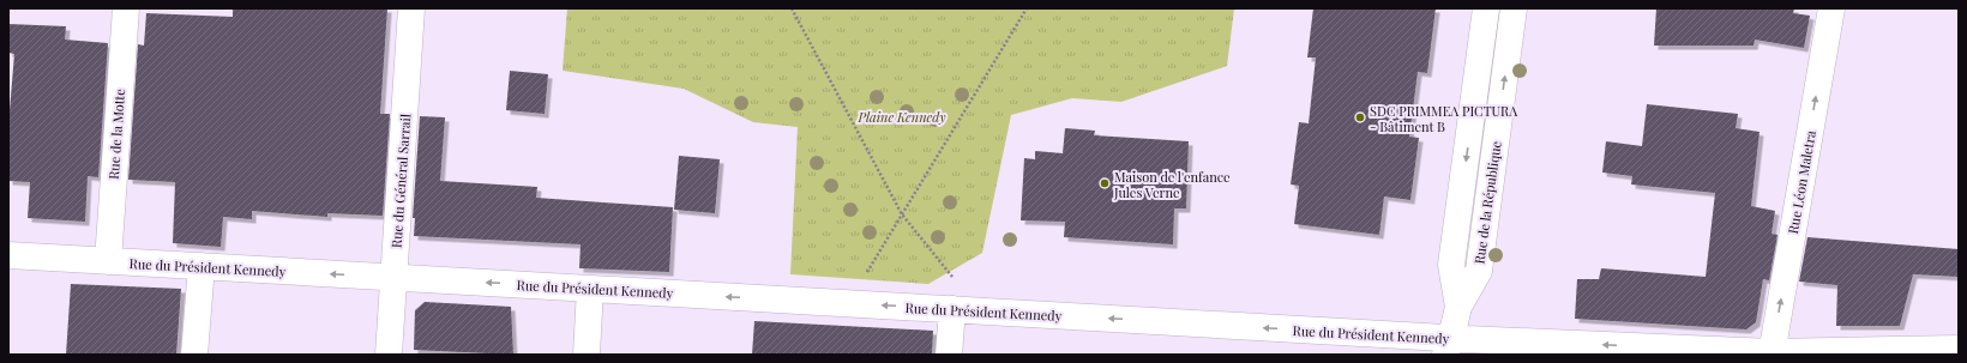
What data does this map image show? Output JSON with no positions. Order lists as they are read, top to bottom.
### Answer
{
  "streets": {
    "street": [
      "Rue de la Motte",
      "Rue du Général Sarrail",
      "Rue Léon Maletra",
      "Rue de la République",
      "Rue du Président Kennedy"
    ]
  },
  "crossings": [
    ["Rue de la Motte", "Rue du Président Kennedy"],
    ["Rue du Général Sarrail", "Rue du Président Kennedy"],
    ["Rue Léon Maletra", "Rue du Président Kennedy"],
    ["Rue de la République", "Rue du Président Kennedy"]
  ],
  "one_way": ["Rue Léon Maletra", "Rue du Président Kennedy"],
  "parks": ["Plaine Kennedy"],
  "places": ["SDC PRIMMEA PICTURA - Bâtiment B", "Maison de l'enfance Jules Verne"]
}
